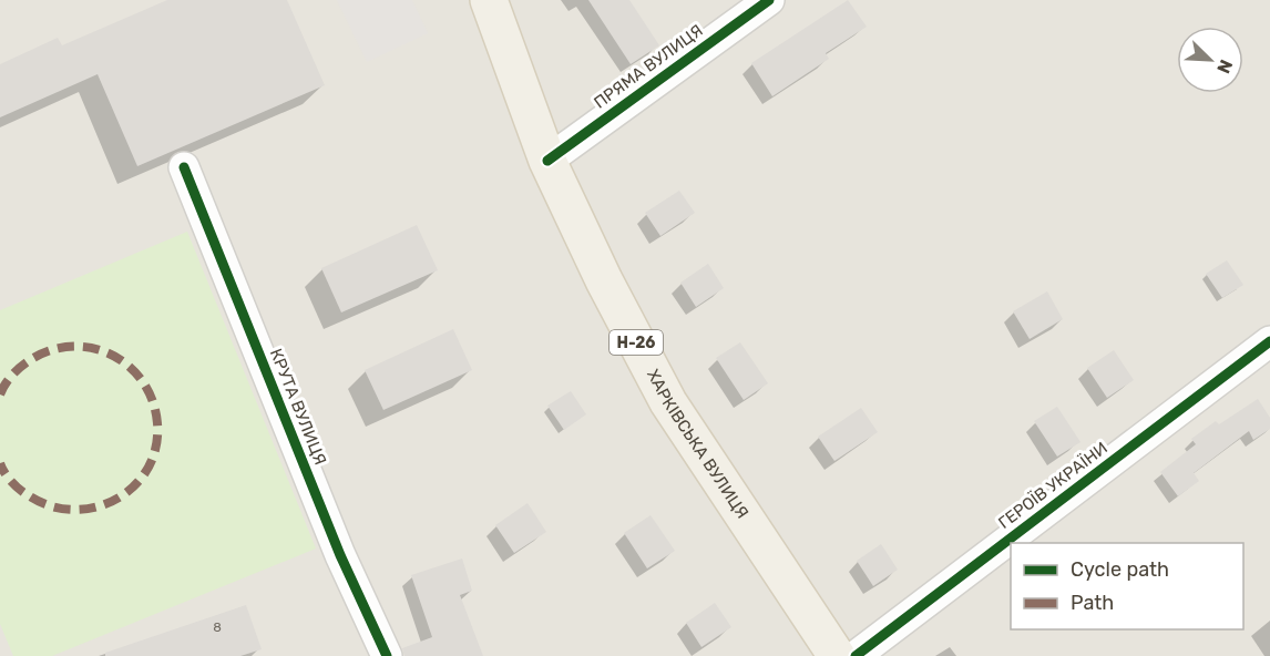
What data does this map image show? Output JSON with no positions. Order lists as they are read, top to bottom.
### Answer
{
  "streets": {
    "main road": ["Н-26", "ХАРКІВСЬКА ВУЛИЦЯ"],
    "street": ["ПРЯМА ВУЛИЦЯ", "КРУТА ВУЛИЦЯ", "ГЕРОЇВ УКРАЇНИ"]
  },
  "crossings": [
    ["ПРЯМА ВУЛИЦЯ", "ХАРКІВСЬКА ВУЛИЦЯ"]
  ],
  "house_numbers": ["8"],
  "legend": ["Cycle path", "Path"],
  "north": "bottom right"
}
